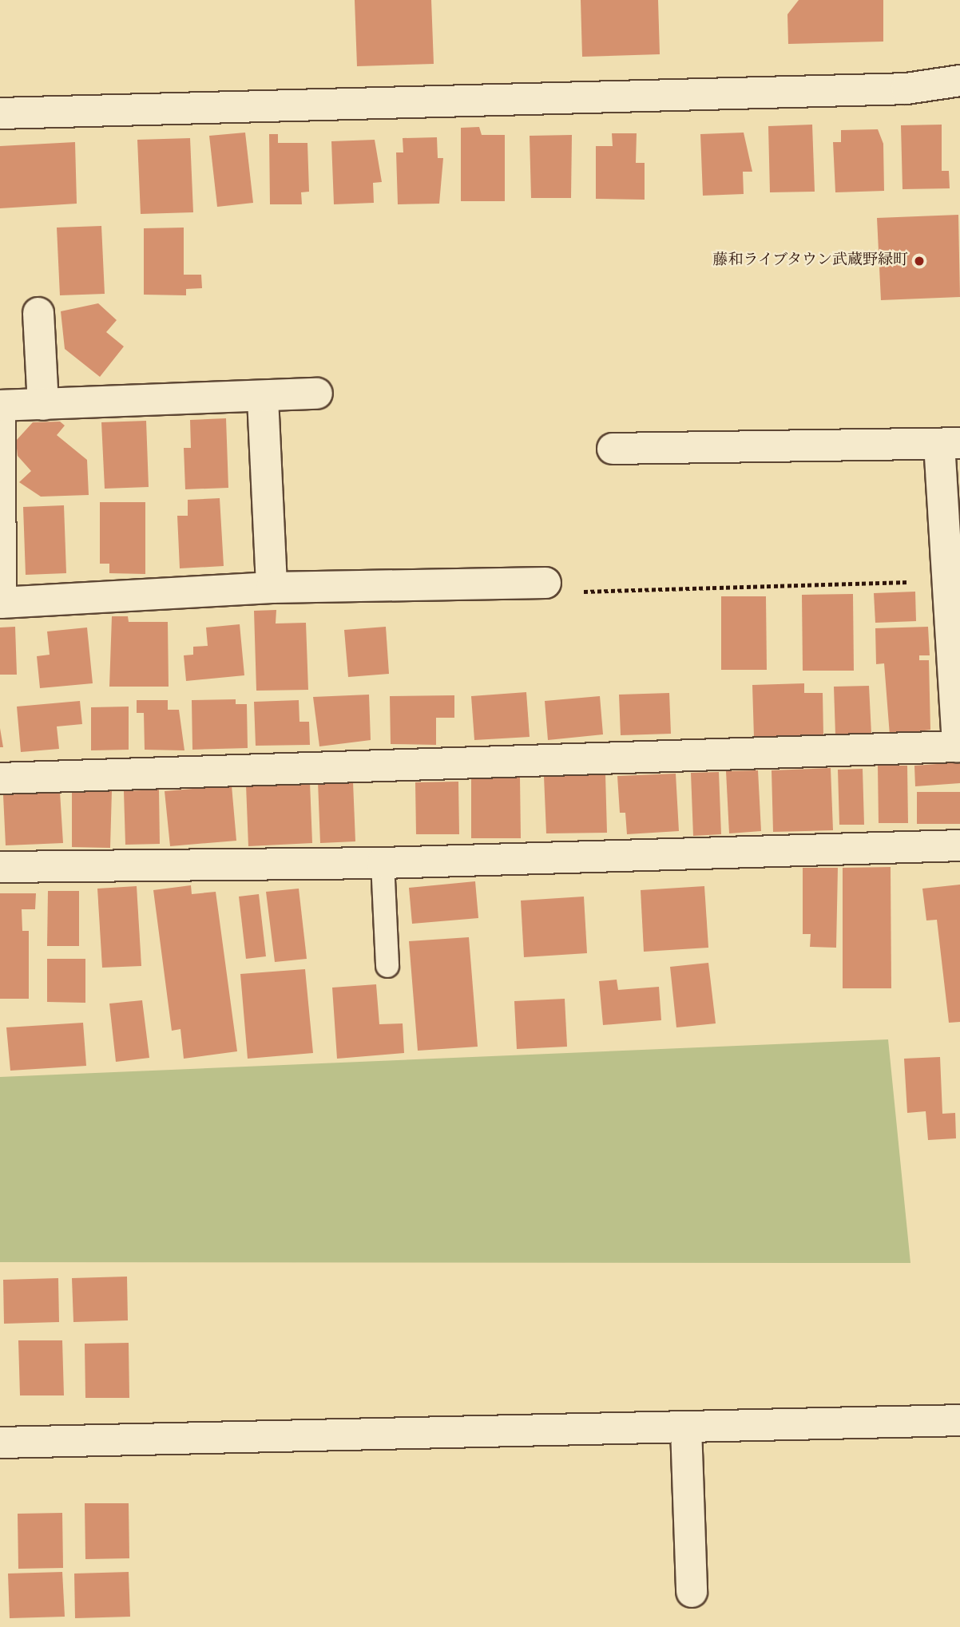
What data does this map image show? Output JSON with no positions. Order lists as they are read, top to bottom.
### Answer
{
  "places": ["藤和ライブタウン武蔵野緑町"]
}
